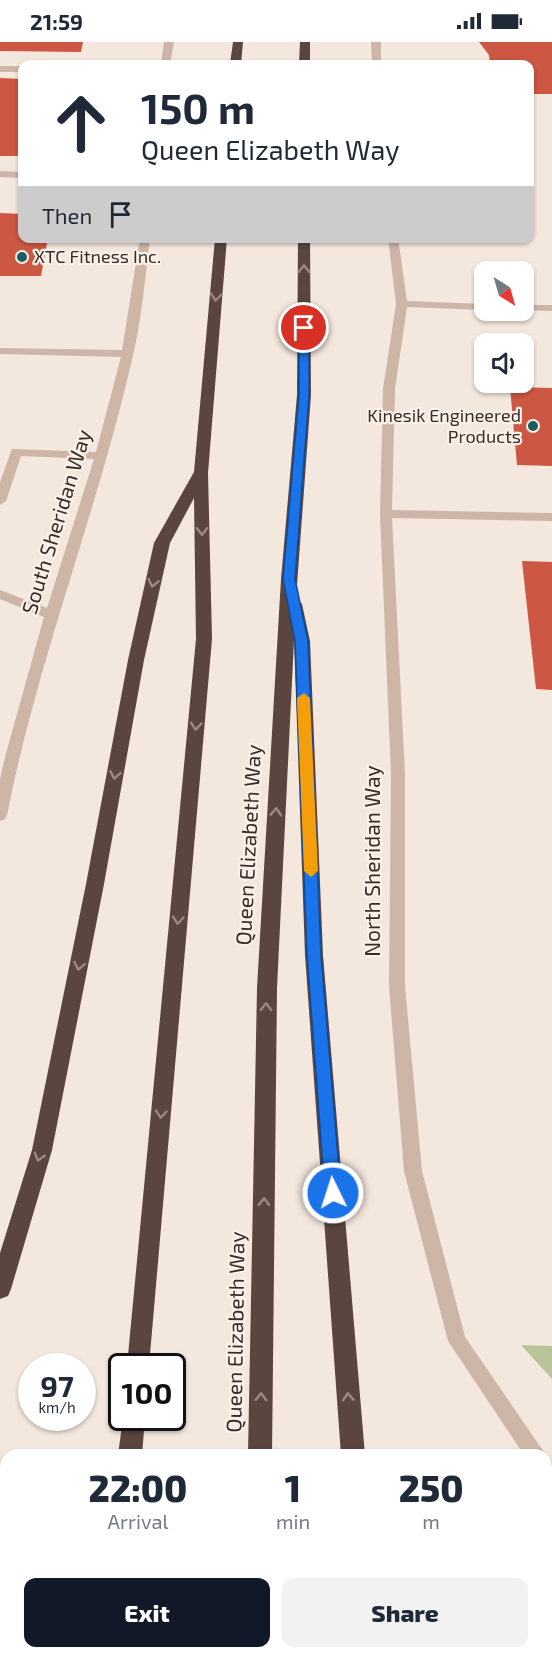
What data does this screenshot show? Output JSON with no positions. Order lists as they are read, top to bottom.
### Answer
{
  "streets": {
    "highway": ["Queen Elizabeth Way"],
    "street": ["South Sheridan Way", "North Sheridan Way"]
  },
  "places": ["XTC Fitness Inc.", "Kinesik Engineered Products"],
  "north": "bottom right",
  "page": {
    "status": "21:59",
    "turn": ["150 m", "Queen Elizabeth Way"],
    "then": "Then",
    "speed": "97 km/h",
    "limit": "100",
    "eta": [
      "22:00",
      "Arrival",
      "1",
      "min",
      "250",
      "m"
    ],
    "buttons": ["Exit", "Share"]
  }
}
